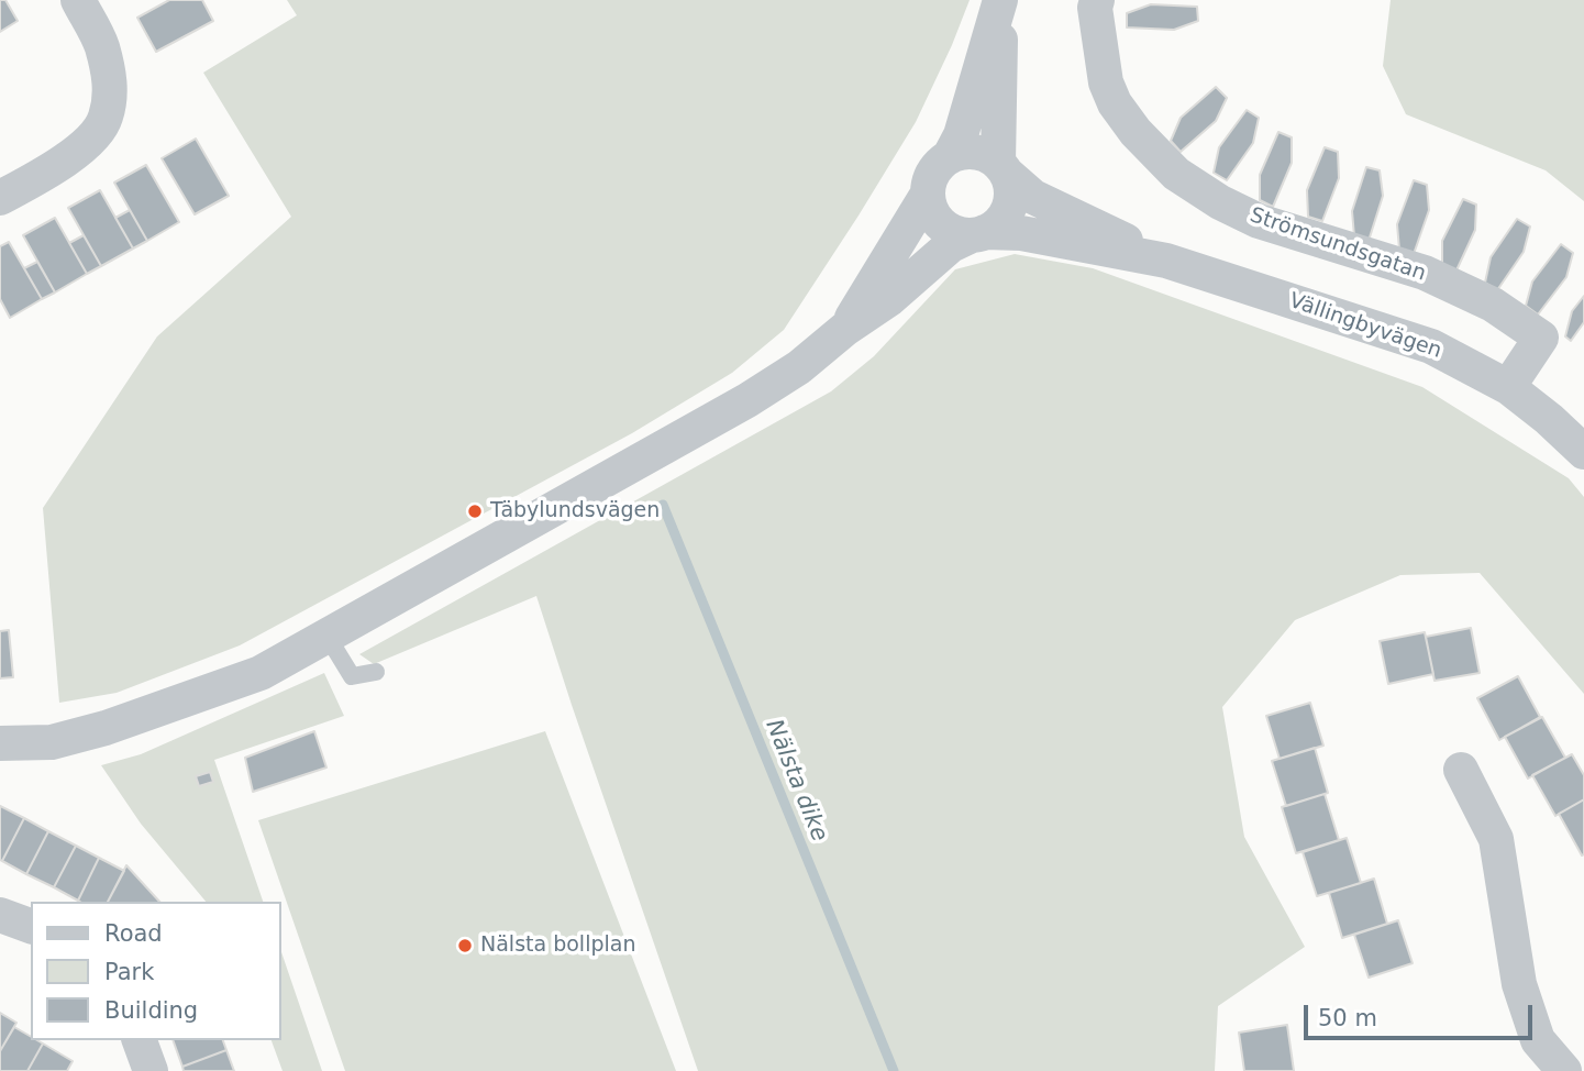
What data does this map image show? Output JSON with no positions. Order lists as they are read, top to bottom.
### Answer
{
  "streets": {
    "street": ["Strömsundsgatan", "Vällingbyvägen"]
  },
  "crossings": [
    ["Strömsundsgatan", "Vällingbyvägen"]
  ],
  "water": ["Nälsta dike"],
  "places": ["Täbylundsvägen", "Nälsta bollplan"],
  "legend": ["Road", "Park", "Building"],
  "scale_bar": "50 m"
}
